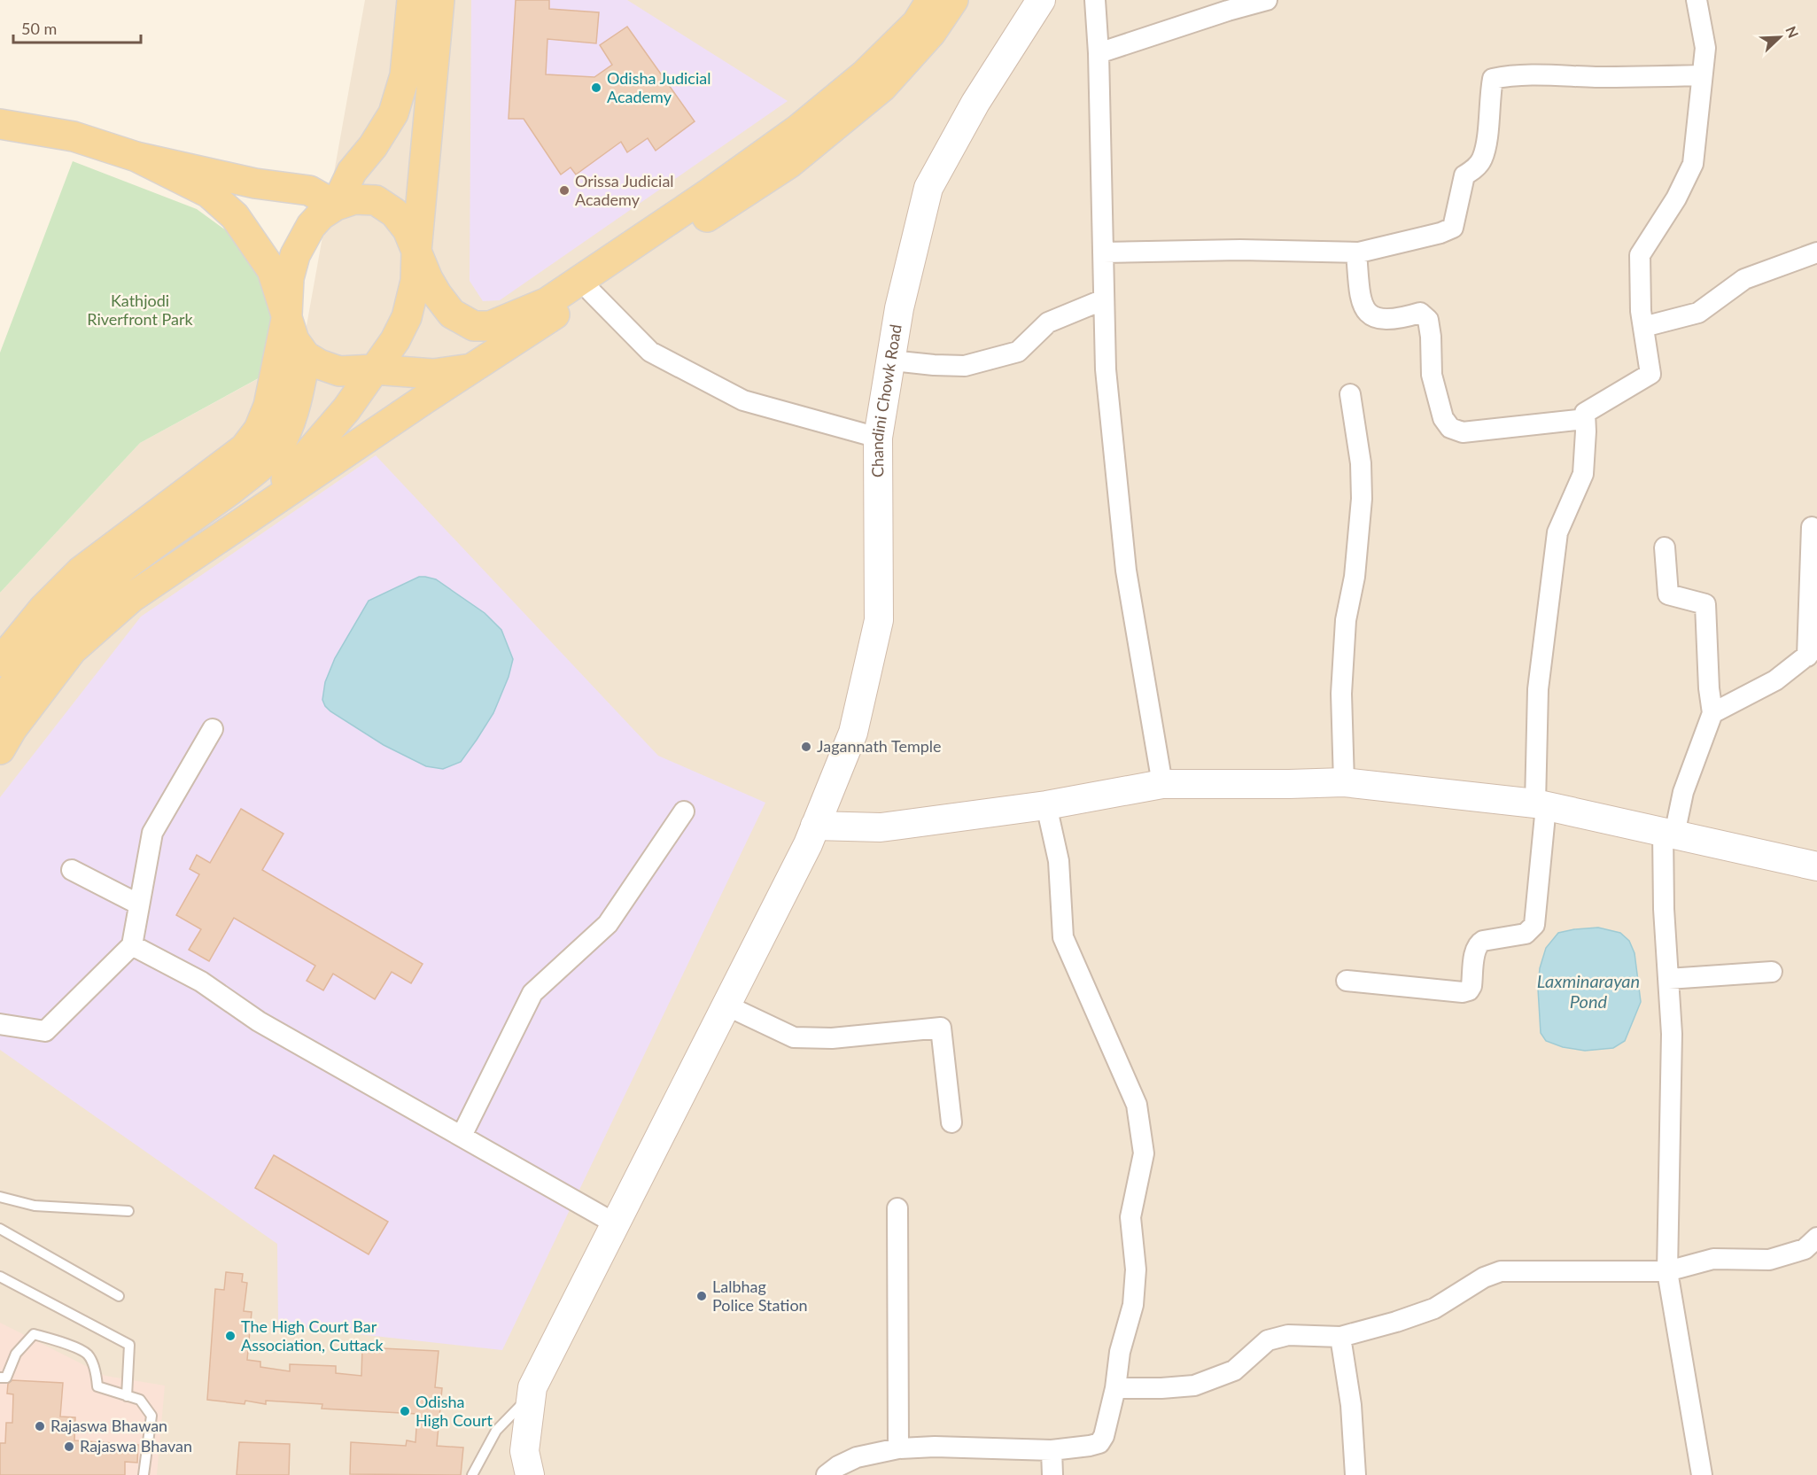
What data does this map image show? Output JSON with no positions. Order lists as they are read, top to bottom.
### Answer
{
  "streets": {
    "main road": ["Chandini Chowk Road"]
  },
  "water": ["Laxminarayan Pond"],
  "parks": ["Kathjodi Riverfront Park"],
  "places": [
    "Odisha Judicial Academy",
    "Orissa Judicial Academy",
    "Jagannath Temple",
    "Lalbhag Police Station",
    "The High Court Bar Association, Cuttack",
    "Odisha High Court",
    "Rajaswa Bhawan",
    "Rajaswa Bhavan"
  ],
  "scale_bar": "50 m",
  "north": "top right"
}
